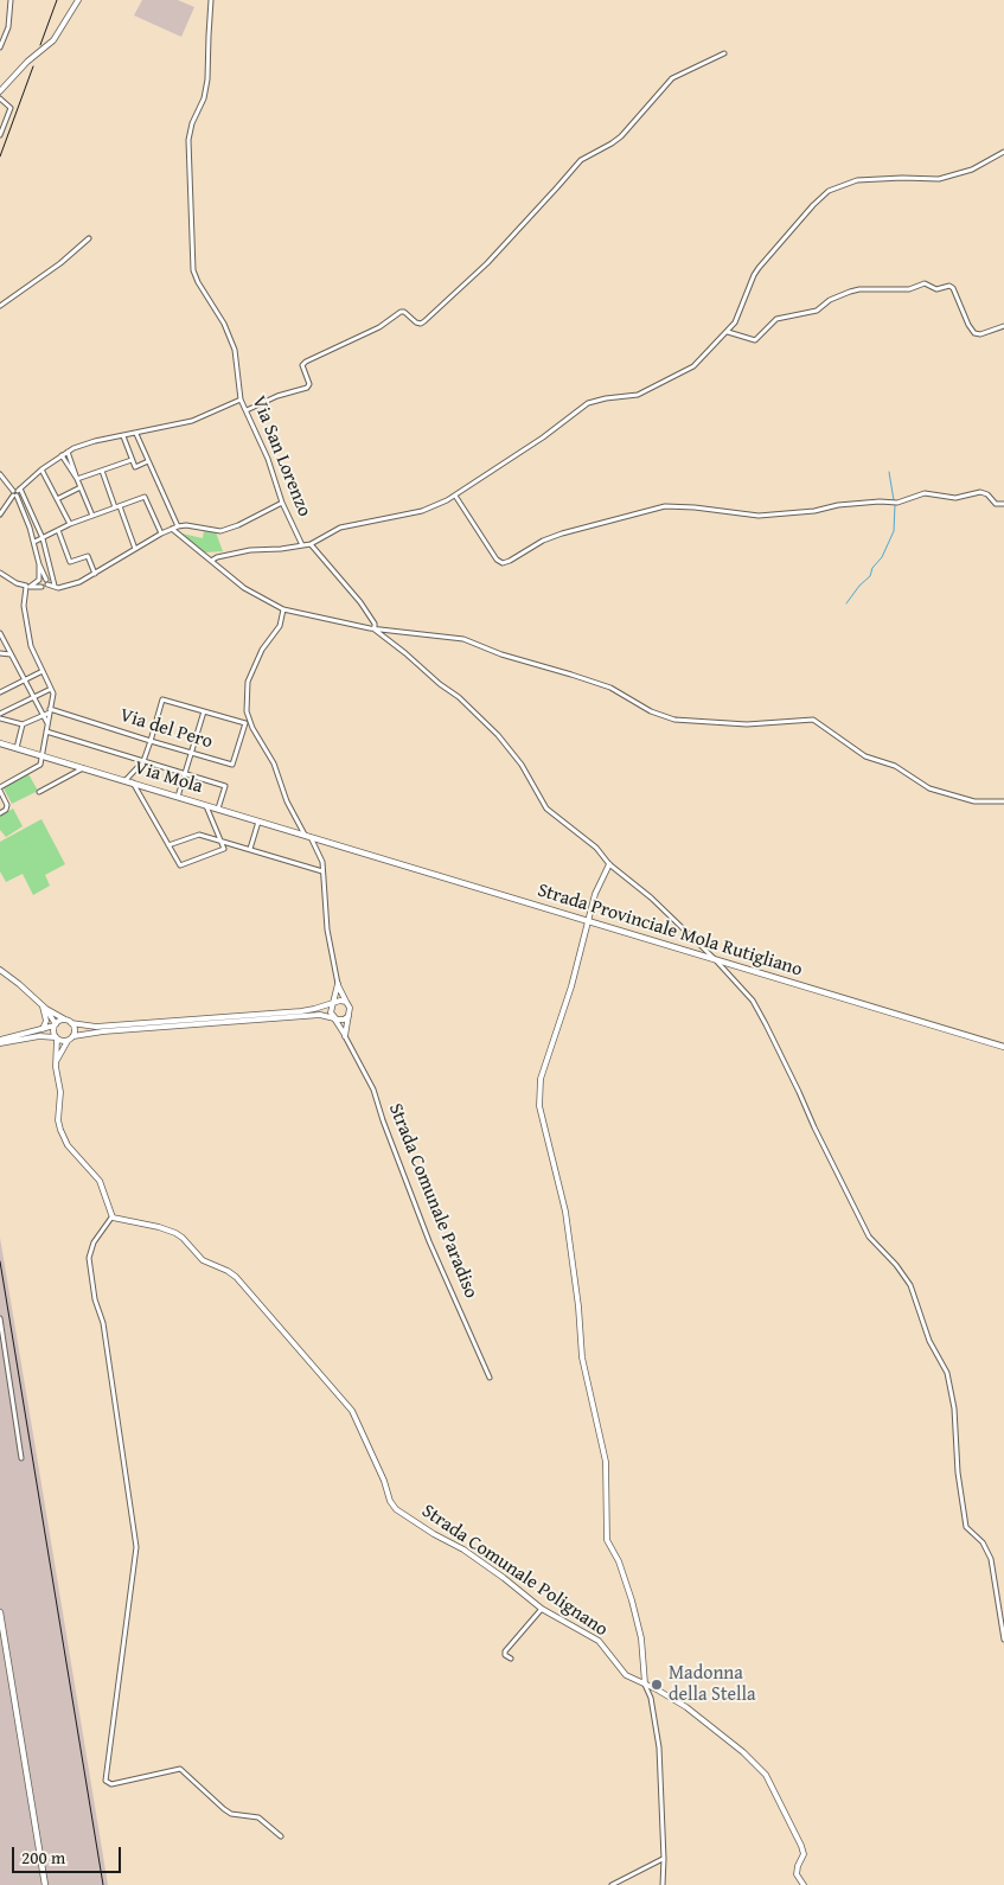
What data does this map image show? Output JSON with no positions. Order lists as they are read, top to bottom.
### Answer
{
  "streets": {
    "main road": ["Via Mola", "Strada Provinciale Mola Rutigliano"],
    "street": [
      "Via San Lorenzo",
      "Via del Pero",
      "Strada Comunale Paradiso",
      "Strada Comunale Polignano"
    ]
  },
  "crossings": [
    ["Via Mola", "Strada Provinciale Mola Rutigliano"]
  ],
  "places": ["Madonna della Stella"],
  "scale_bar": "200 m"
}
